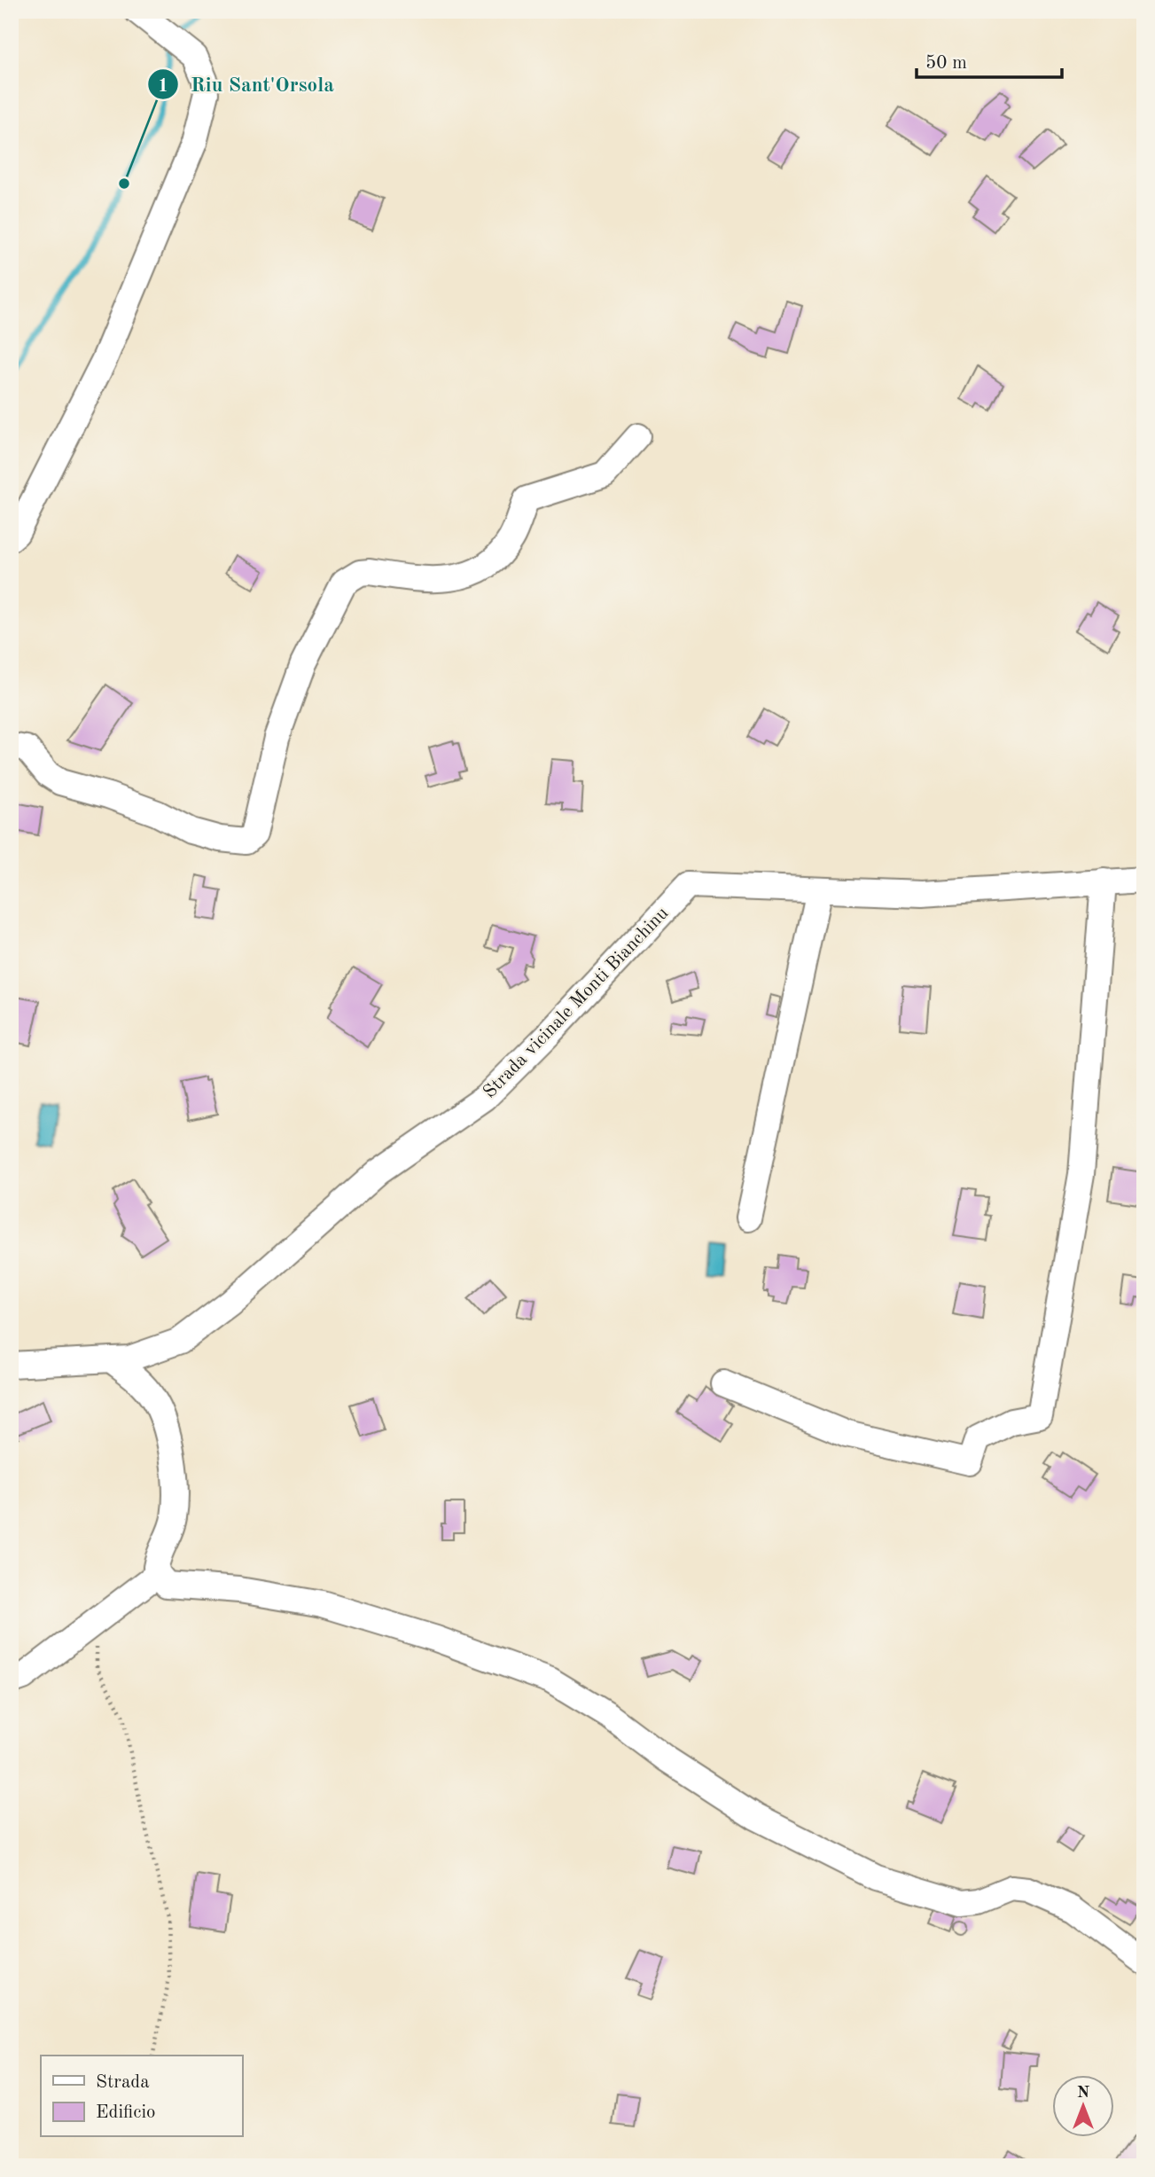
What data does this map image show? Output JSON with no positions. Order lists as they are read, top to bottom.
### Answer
{
  "streets": {
    "street": ["Strada vicinale Monti Bianchinu"]
  },
  "places": ["Riu Sant'Orsola"],
  "legend": ["Strada", "Edificio"],
  "scale_bar": "50 m",
  "north": "top"
}
